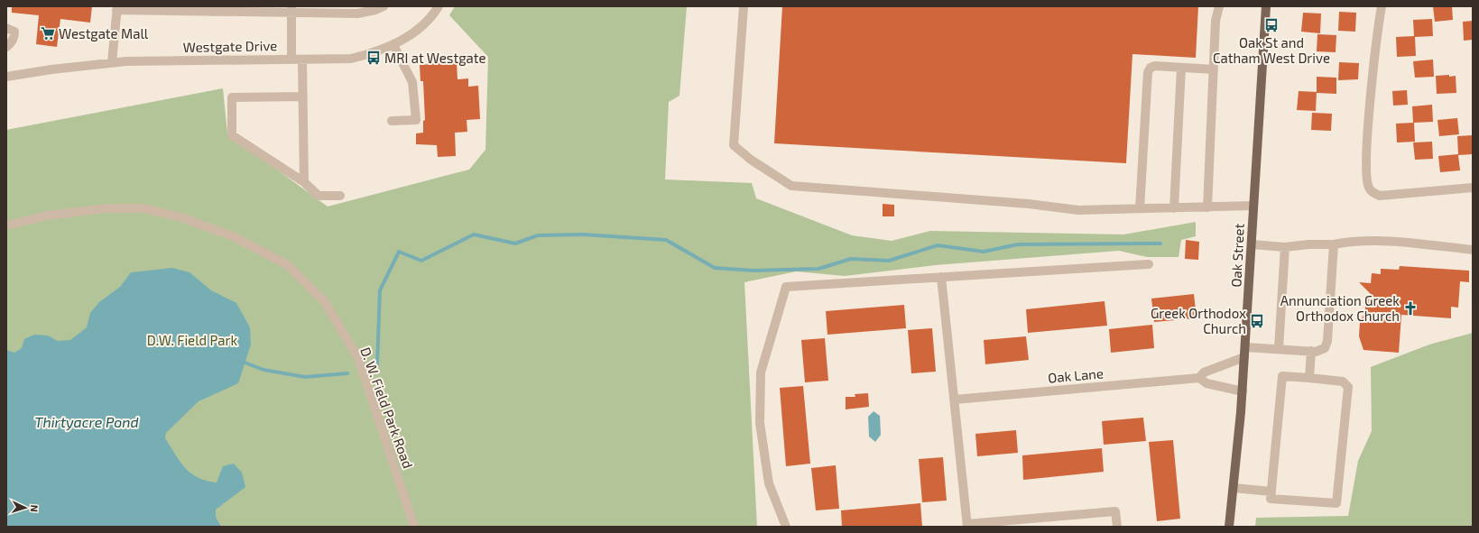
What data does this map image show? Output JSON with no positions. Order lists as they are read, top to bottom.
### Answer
{
  "streets": {
    "main road": ["Oak Street"],
    "street": ["Westgate Drive", "Oak Lane", "D. W. Field Park Road"]
  },
  "crossings": [
    ["Oak Street", "Oak Lane"]
  ],
  "water": ["Thirtyacre Pond"],
  "parks": ["D.W. Field Park"],
  "places": {
    "bus stop": ["Oak St and Catham West Drive", "MRI at Westgate", "Greek Orthodox Church"],
    "supermarket": ["Westgate Mall"],
    "church": ["Annunciation Greek Orthodox Church"]
  },
  "north": "right"
}
